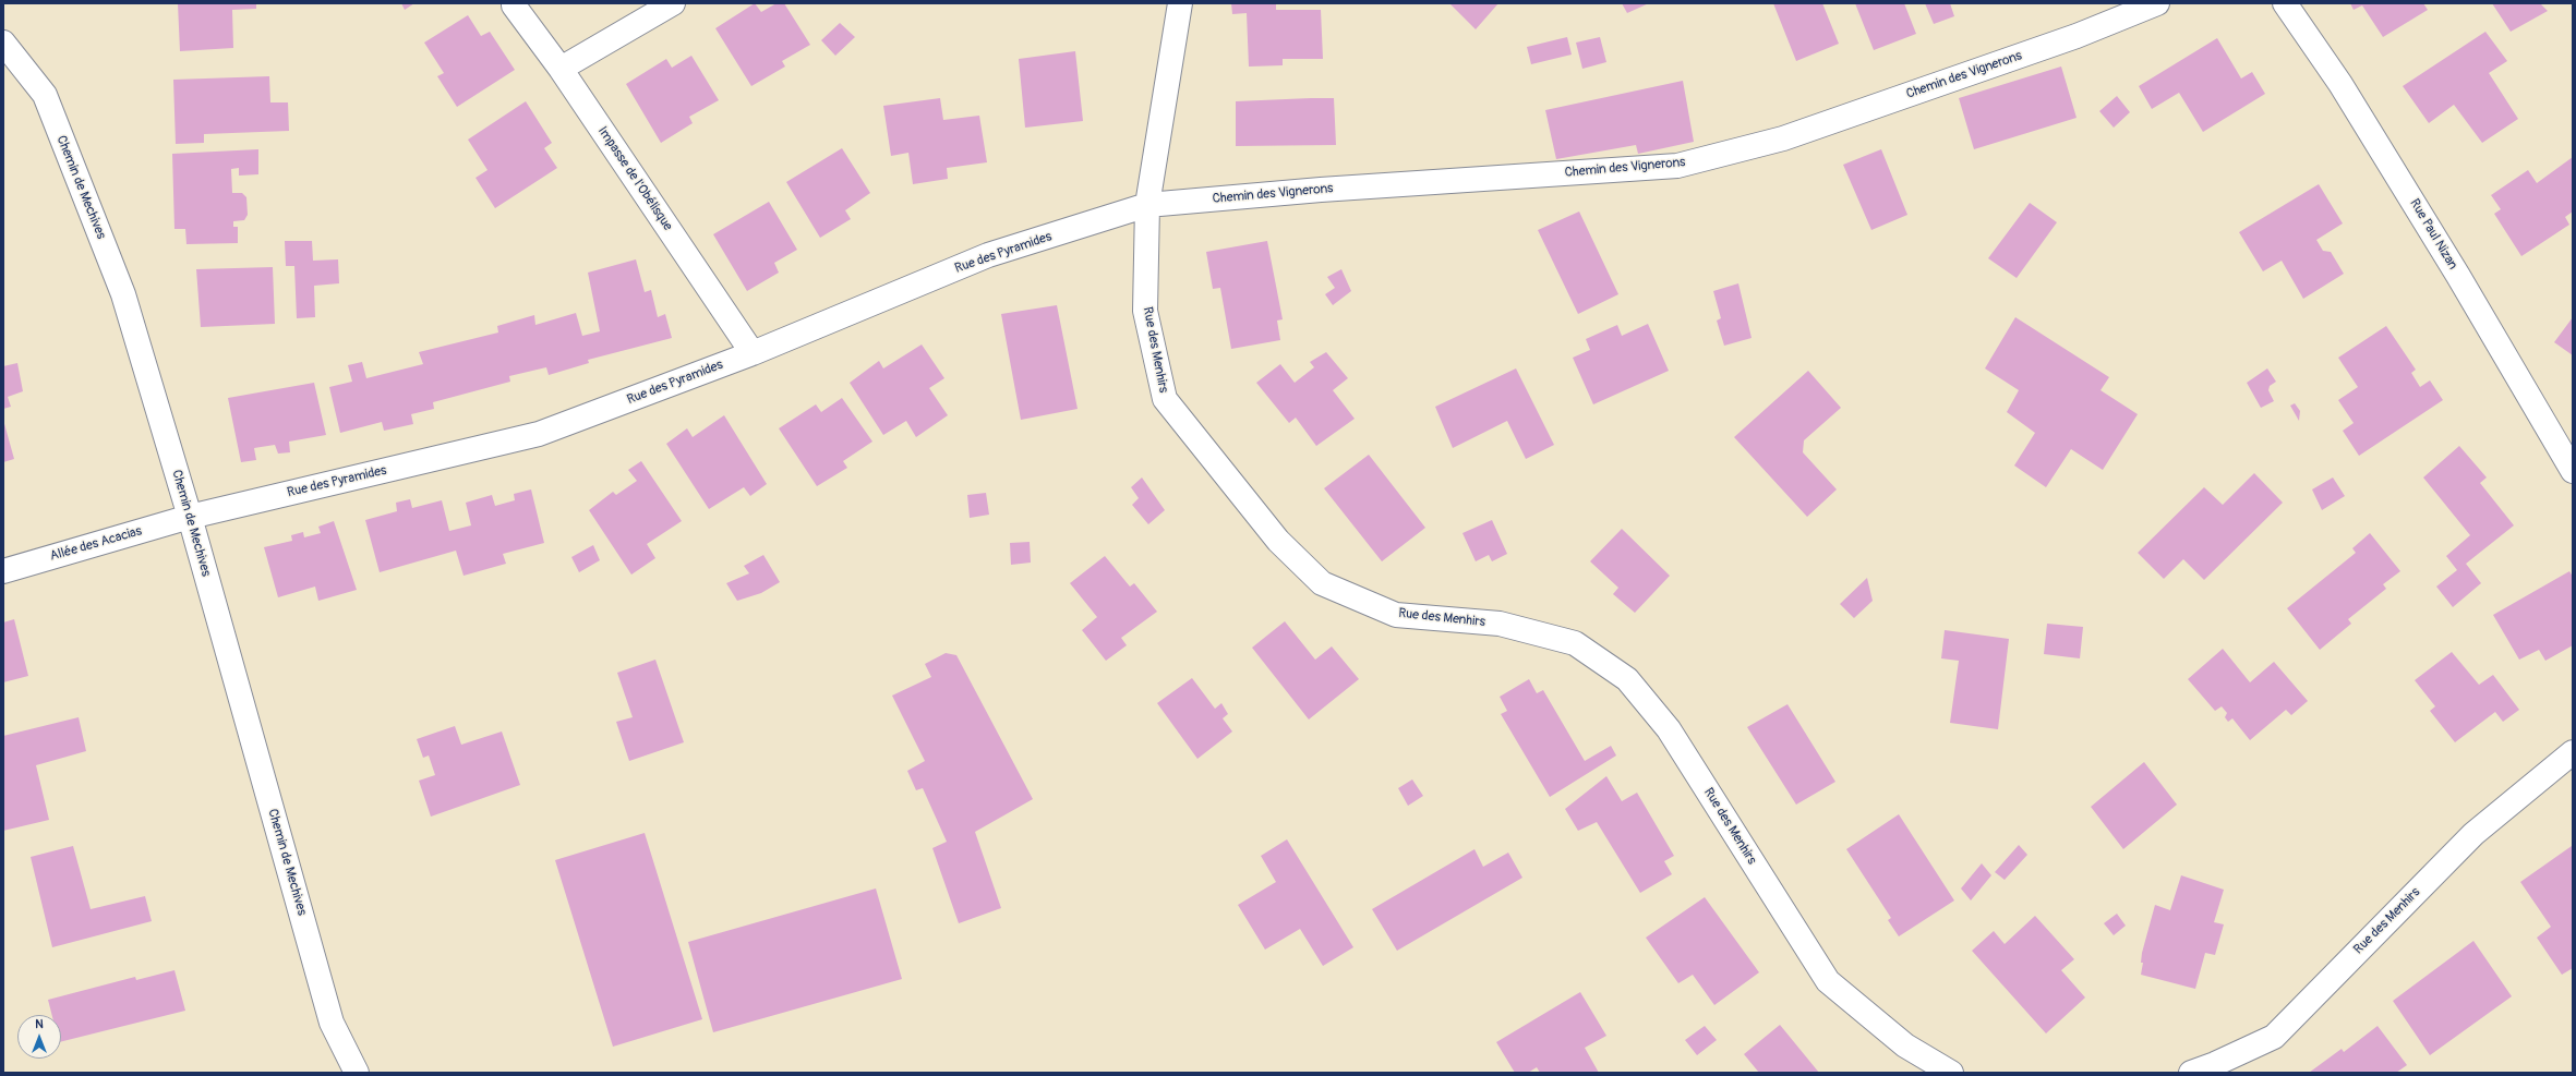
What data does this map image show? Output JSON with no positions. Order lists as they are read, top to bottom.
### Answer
{
  "streets": {
    "street": [
      "Chemin des Vignerons",
      "Impasse de l'Obélisque",
      "Chemin de Mechives",
      "Rue Paul Nizan",
      "Rue des Pyramides",
      "Rue des Menhirs",
      "Allée des Acacias"
    ]
  },
  "crossings": [
    ["Chemin des Vignerons", "Rue des Pyramides"],
    ["Chemin des Vignerons", "Rue des Menhirs"],
    ["Impasse de l'Obélisque", "Rue des Pyramides"],
    ["Chemin de Mechives", "Rue des Pyramides"],
    ["Chemin de Mechives", "Allée des Acacias"],
    ["Rue des Pyramides", "Rue des Menhirs"],
    ["Rue des Pyramides", "Allée des Acacias"]
  ],
  "north": "top"
}
